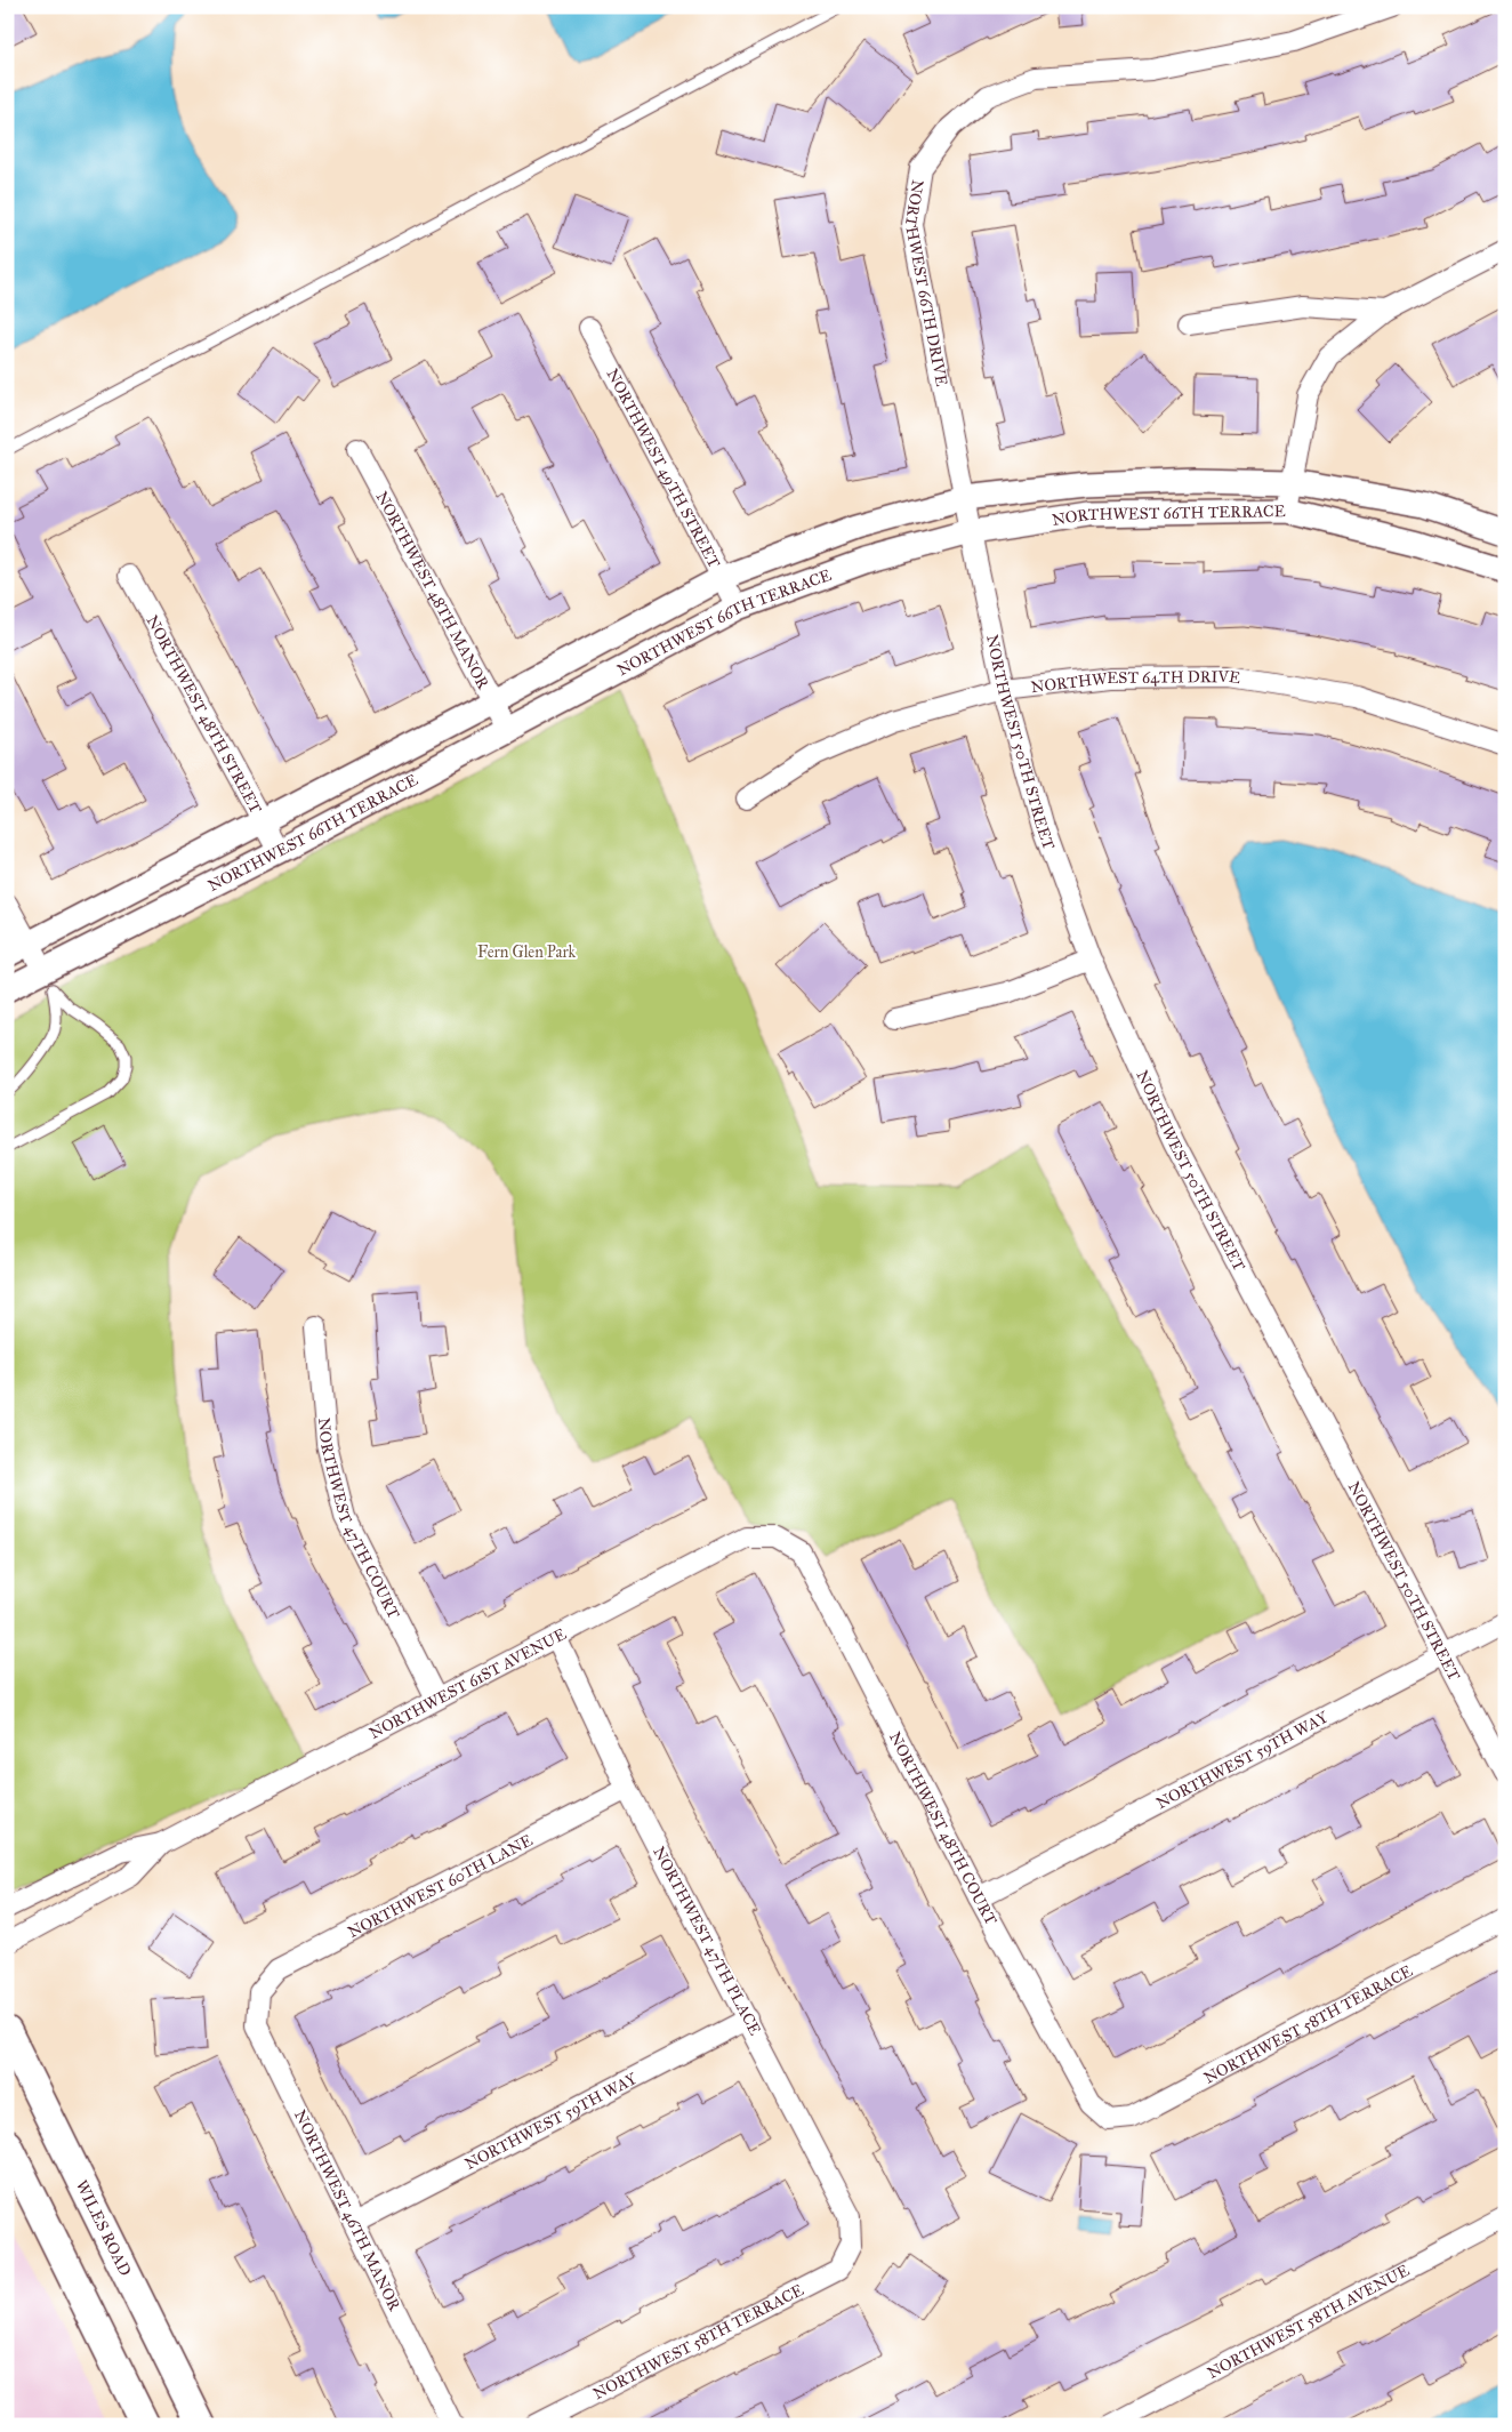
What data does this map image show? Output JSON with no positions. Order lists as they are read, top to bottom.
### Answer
{
  "streets": {
    "main road": ["WILES ROAD"],
    "street": [
      "NORTHWEST 66TH DRIVE",
      "NORTHWEST 49TH STREET",
      "NORTHWEST 66TH TERRACE",
      "NORTHWEST 48TH MANOR",
      "NORTHWEST 64TH DRIVE",
      "NORTHWEST 48TH STREET",
      "NORTHWEST 50TH STREET",
      "NORTHWEST 47TH COURT",
      "NORTHWEST 61ST AVENUE",
      "NORTHWEST 59TH WAY",
      "NORTHWEST 48TH COURT",
      "NORTHWEST 60TH LANE",
      "NORTHWEST 47TH PLACE",
      "NORTHWEST 58TH TERRACE",
      "NORTHWEST 46TH MANOR",
      "NORTHWEST 58TH AVENUE"
    ]
  },
  "crossings": [
    ["NORTHWEST 66TH DRIVE", "NORTHWEST 66TH TERRACE"],
    ["NORTHWEST 66TH DRIVE", "NORTHWEST 50TH STREET"],
    ["NORTHWEST 49TH STREET", "NORTHWEST 66TH TERRACE"],
    ["NORTHWEST 66TH TERRACE", "NORTHWEST 48TH MANOR"],
    ["NORTHWEST 66TH TERRACE", "NORTHWEST 48TH STREET"],
    ["NORTHWEST 66TH TERRACE", "NORTHWEST 50TH STREET"],
    ["NORTHWEST 64TH DRIVE", "NORTHWEST 50TH STREET"],
    ["NORTHWEST 50TH STREET", "NORTHWEST 59TH WAY"],
    ["NORTHWEST 47TH COURT", "NORTHWEST 61ST AVENUE"],
    ["NORTHWEST 61ST AVENUE", "NORTHWEST 48TH COURT"],
    ["NORTHWEST 61ST AVENUE", "NORTHWEST 47TH PLACE"],
    ["NORTHWEST 59TH WAY", "NORTHWEST 48TH COURT"],
    ["NORTHWEST 59TH WAY", "NORTHWEST 47TH PLACE"],
    ["NORTHWEST 59TH WAY", "NORTHWEST 46TH MANOR"],
    ["NORTHWEST 48TH COURT", "NORTHWEST 58TH TERRACE"],
    ["NORTHWEST 60TH LANE", "NORTHWEST 47TH PLACE"],
    ["NORTHWEST 60TH LANE", "NORTHWEST 46TH MANOR"],
    ["NORTHWEST 47TH PLACE", "NORTHWEST 58TH TERRACE"]
  ],
  "parks": ["Fern Glen Park"]
}
